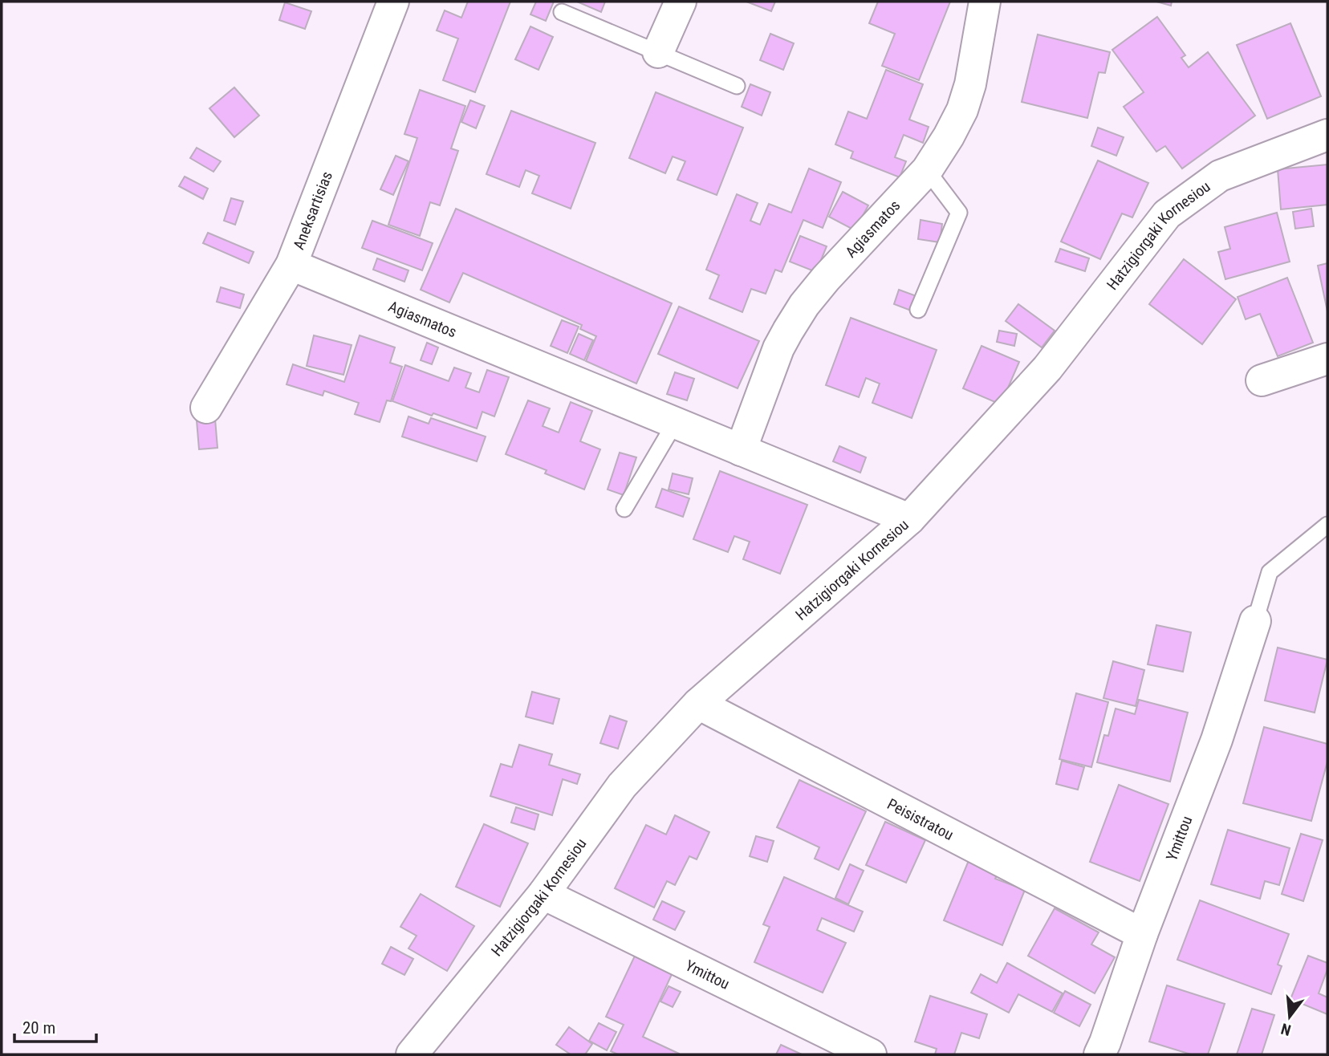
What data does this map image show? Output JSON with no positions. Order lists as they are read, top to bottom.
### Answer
{
  "streets": {
    "street": [
      "Aneksartisias",
      "Agiasmatos",
      "Hatzigiorgaki Kornesiou",
      "Peisistratou",
      "Ymittou"
    ]
  },
  "crossings": [
    ["Aneksartisias", "Agiasmatos"],
    ["Agiasmatos", "Hatzigiorgaki Kornesiou"],
    ["Hatzigiorgaki Kornesiou", "Peisistratou"],
    ["Hatzigiorgaki Kornesiou", "Ymittou"],
    ["Peisistratou", "Ymittou"]
  ],
  "scale_bar": "20 m",
  "north": "bottom"
}
